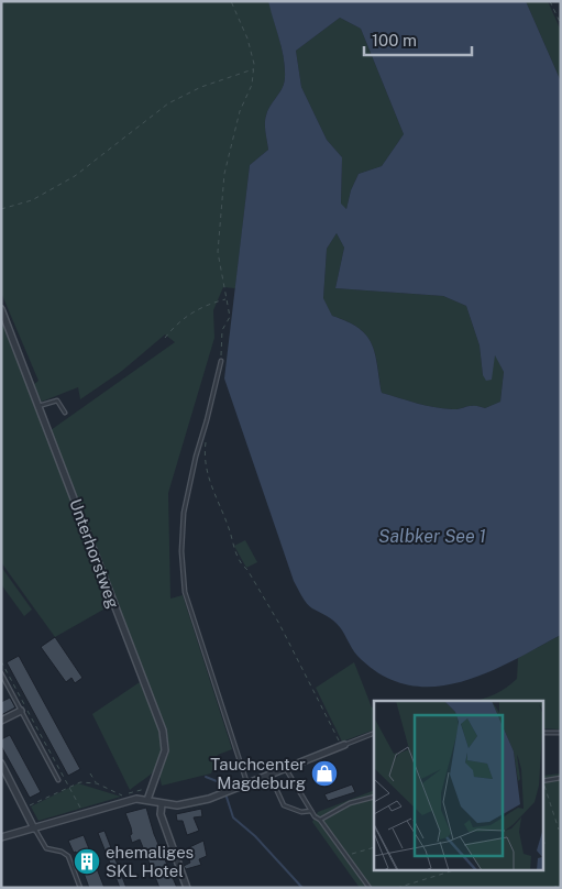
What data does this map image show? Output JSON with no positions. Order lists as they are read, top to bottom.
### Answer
{
  "streets": {
    "street": ["Unterhorstweg"]
  },
  "water": ["Salbker See 1"],
  "places": {
    "shop": ["Tauchcenter Magdeburg"],
    "building": ["ehemaliges SKL Hotel"]
  },
  "scale_bar": "100 m"
}
